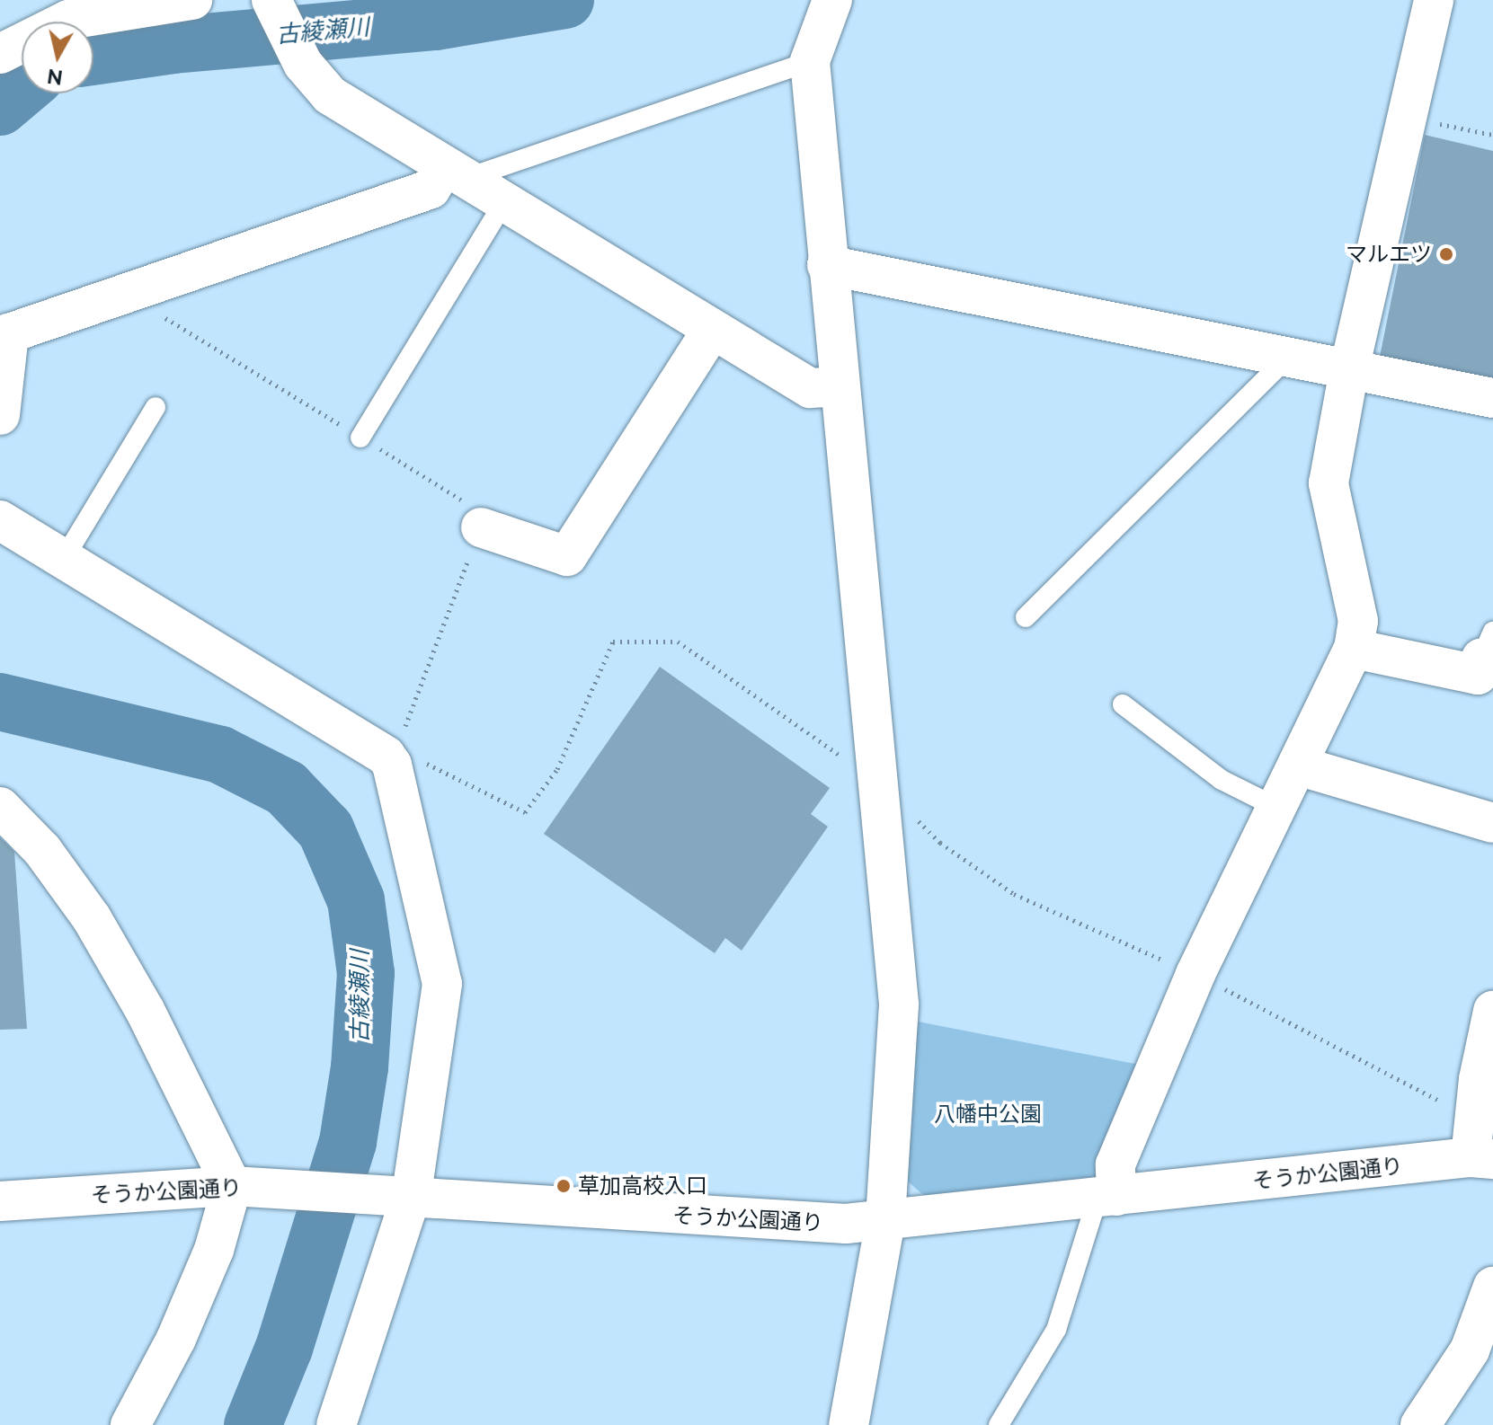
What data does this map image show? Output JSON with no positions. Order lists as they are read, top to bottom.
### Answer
{
  "streets": {
    "street": ["そうか公園通り"]
  },
  "water": ["古綾瀬川"],
  "parks": ["八幡中公園"],
  "places": ["マルエツ", "草加高校入口"],
  "north": "bottom"
}
